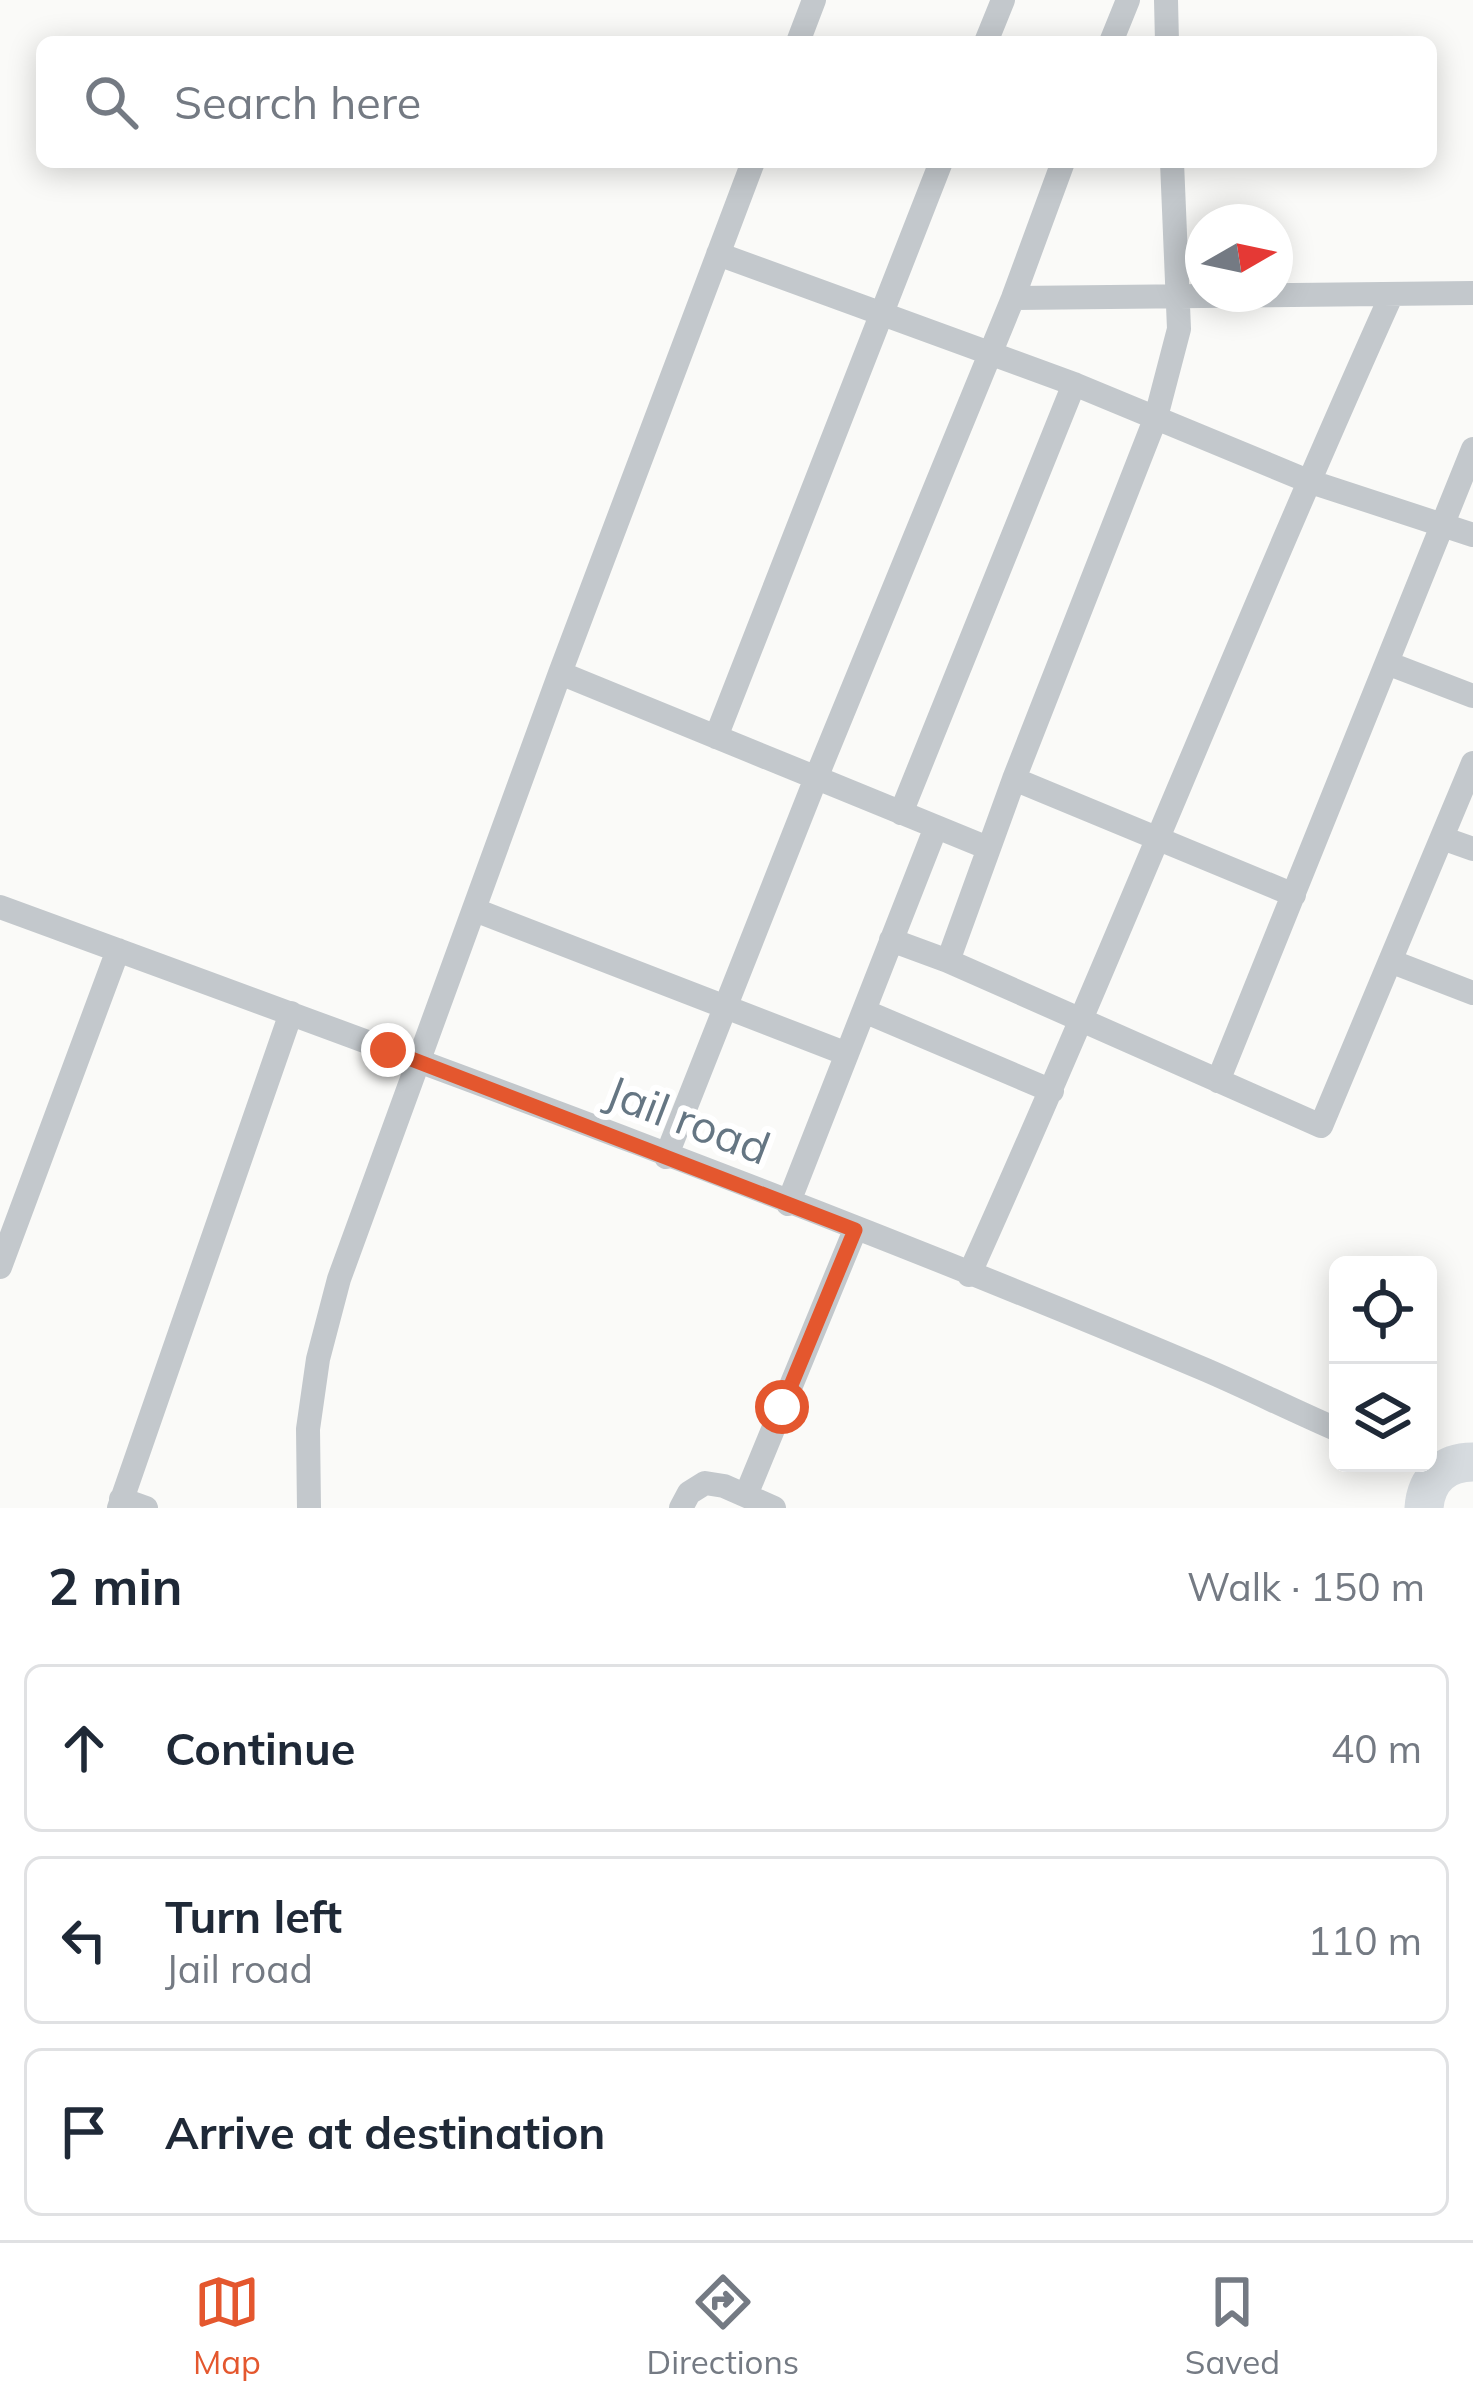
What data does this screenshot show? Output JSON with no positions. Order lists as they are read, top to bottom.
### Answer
{
  "streets": {
    "street": ["Jail road"]
  },
  "north": "right",
  "page": {
    "search": "Search here",
    "heading": ["2 min", "Walk · 150 m"],
    "list": [
      ["Continue", "40 m"],
      ["Turn left", "Jail road", "110 m"],
      "Arrive at destination"
    ],
    "nav": ["Map", "Directions", "Saved"]
  }
}
